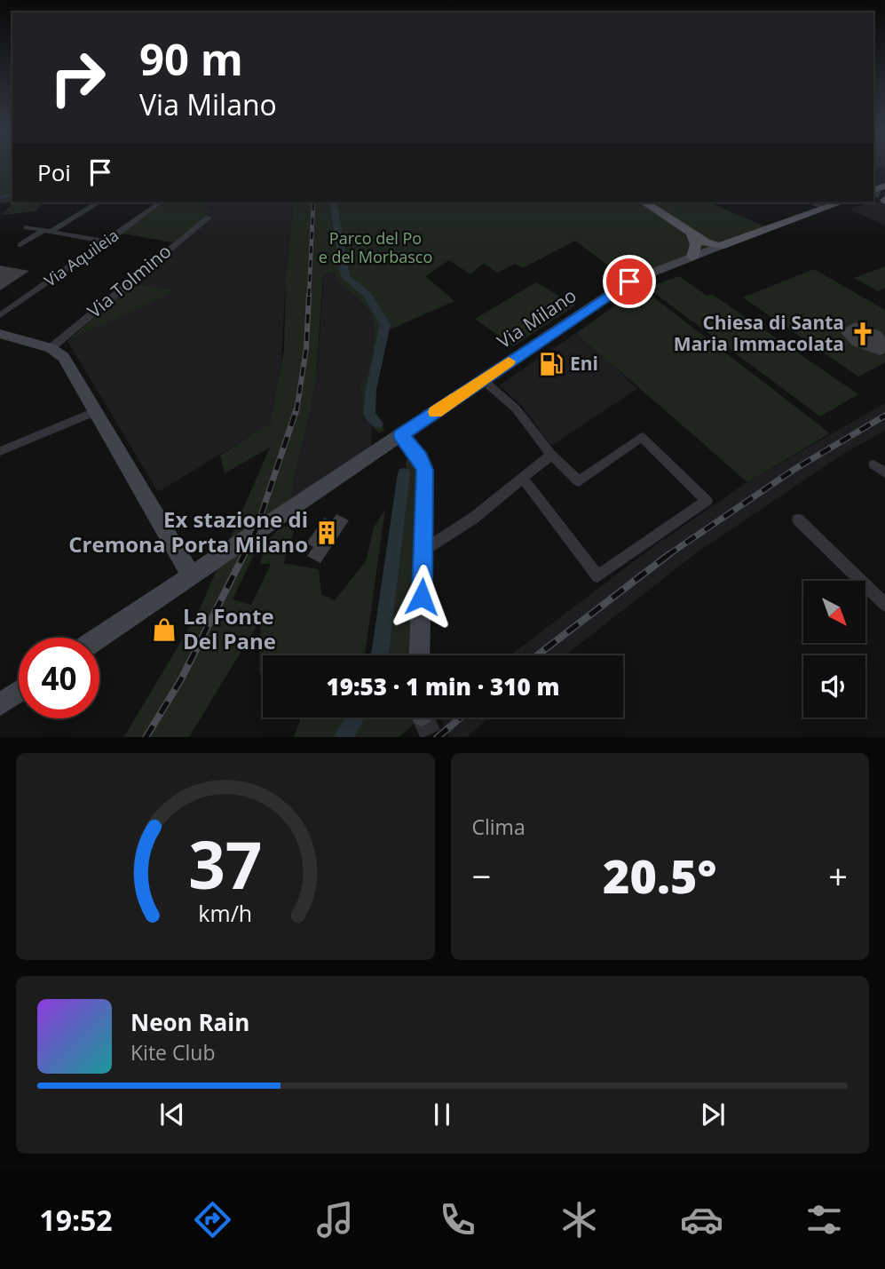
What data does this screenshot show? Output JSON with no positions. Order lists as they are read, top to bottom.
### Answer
{
  "streets": {
    "main road": ["Via Milano"],
    "street": ["Via Aquileia", "Via Tolmino"]
  },
  "parks": ["Parco del Po e del Morbasco"],
  "places": {
    "church": ["Chiesa di Santa Maria Immacolata"],
    "fuel station": ["Eni"],
    "building": ["Ex stazione di Cremona Porta Milano"],
    "shop": ["La Fonte Del Pane"]
  },
  "north": "bottom right",
  "page": {
    "turn": ["90 m", "Via Milano"],
    "then": "Poi",
    "limit": "40",
    "trip": "19:53 · 1 min · 310 m",
    "tile": "Clima",
    "heat": ["−", "20.5°", "+"],
    "song": ["Neon Rain", "Kite Club"],
    "tabs": "19:52",
    "gauge": ["37", "km/h"]
  }
}
